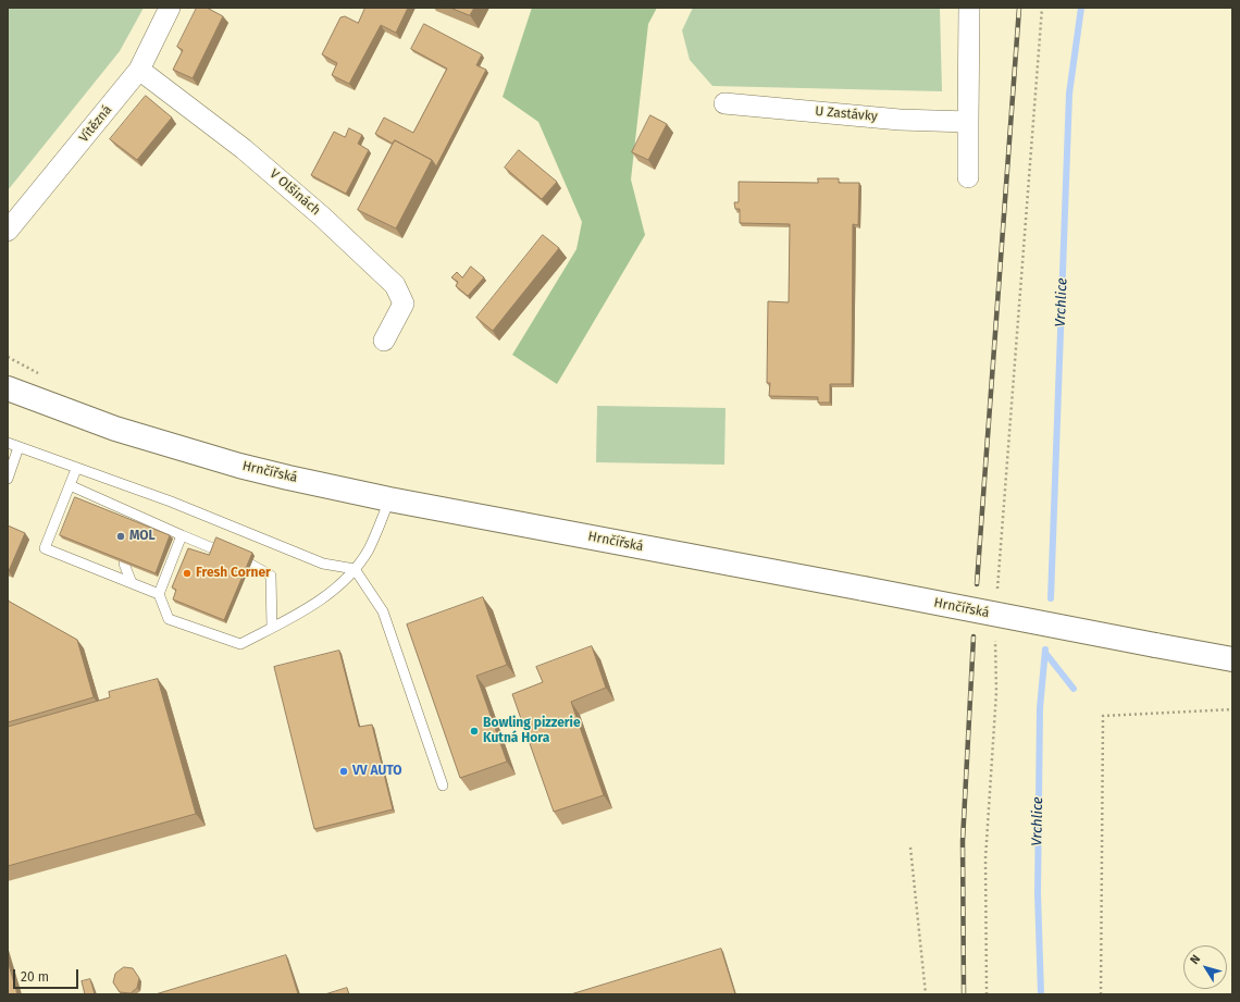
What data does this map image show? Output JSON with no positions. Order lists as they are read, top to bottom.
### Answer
{
  "streets": {
    "main road": ["Hrnčířská"],
    "street": ["U Zastávky", "Vítězná", "V Olšinách"]
  },
  "crossings": [
    ["Vítězná", "V Olšinách"]
  ],
  "water": ["Vrchlice"],
  "places": [
    "MOL",
    "Fresh Corner",
    "Bowling pizzerie Kutná Hora",
    "VV AUTO"
  ],
  "scale_bar": "20 m",
  "north": "top left"
}
